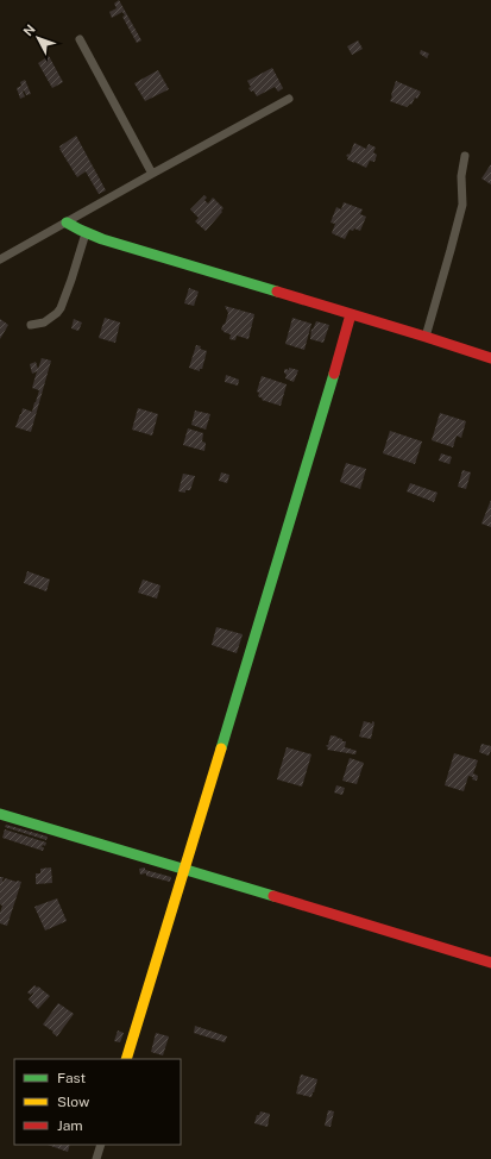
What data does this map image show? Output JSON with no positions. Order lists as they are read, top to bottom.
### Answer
{
  "legend": ["Fast", "Slow", "Jam"],
  "north": "top left"
}
